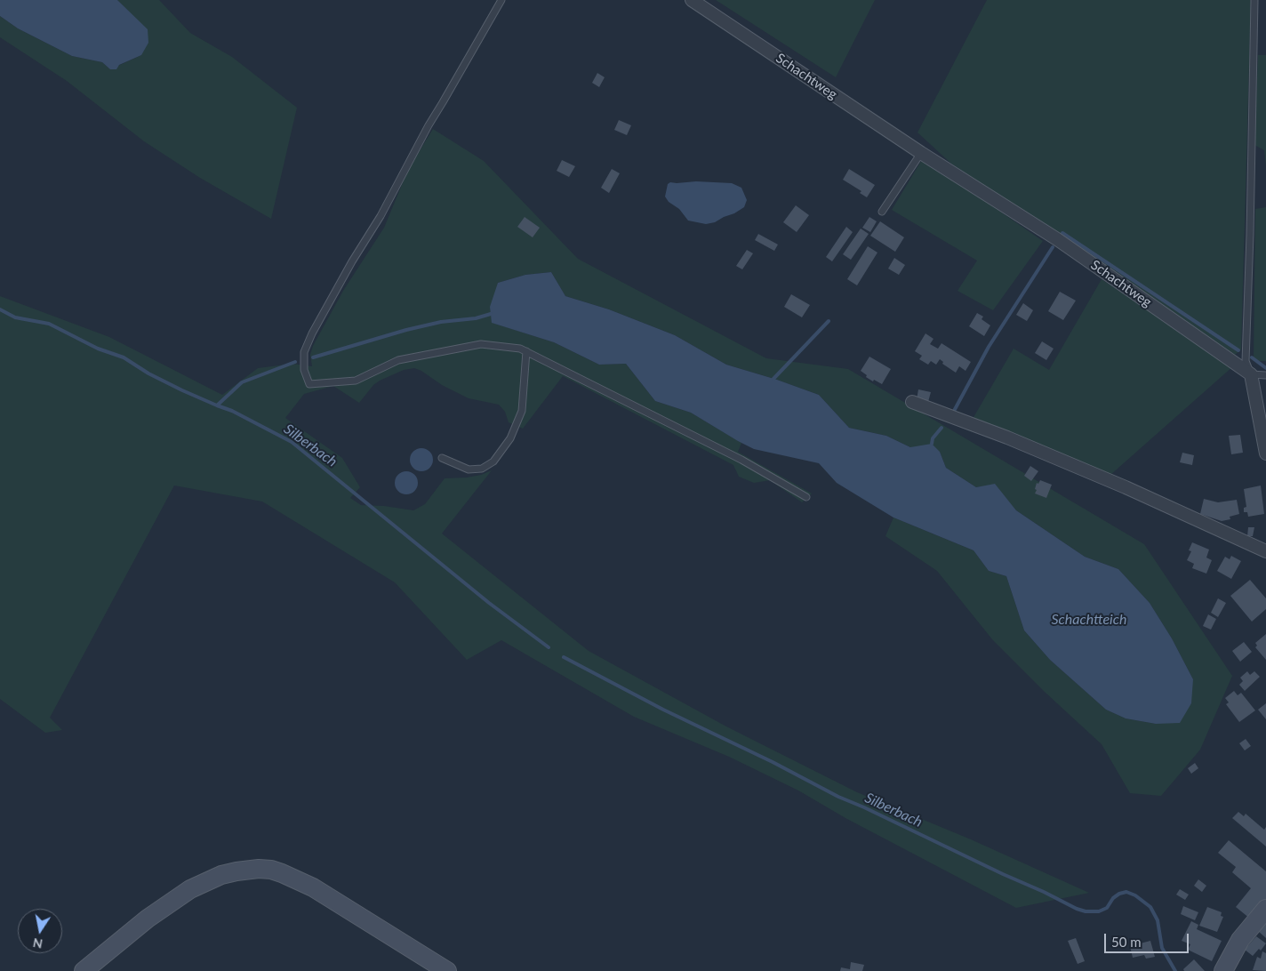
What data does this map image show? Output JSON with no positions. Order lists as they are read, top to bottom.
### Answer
{
  "streets": {
    "street": ["Schachtweg"]
  },
  "water": ["Silberbach", "Schachtteich"],
  "scale_bar": "50 m",
  "north": "bottom"
}
